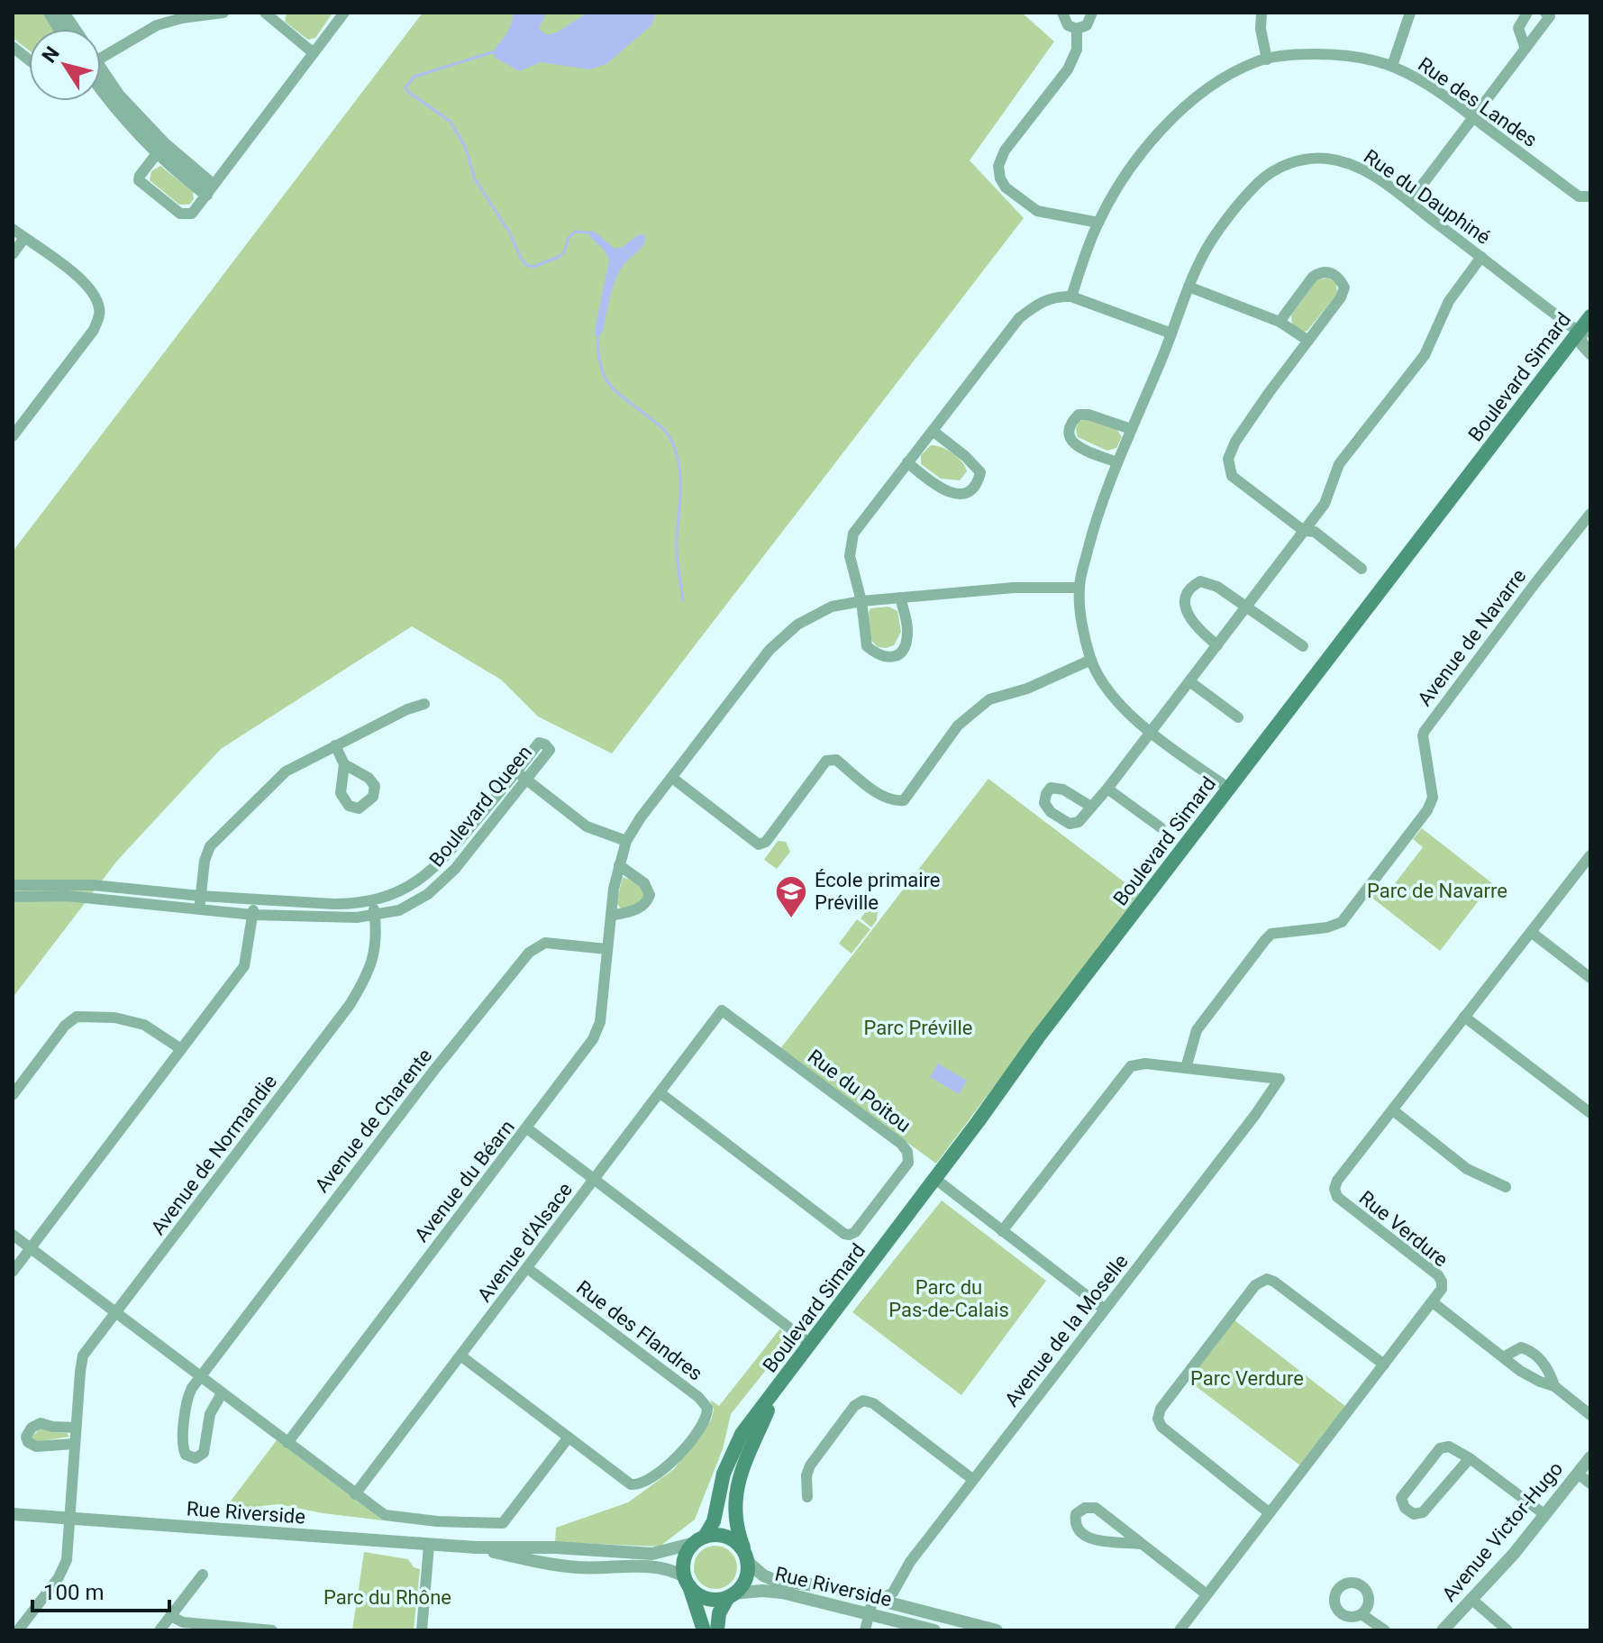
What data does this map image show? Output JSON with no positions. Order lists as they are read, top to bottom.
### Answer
{
  "streets": {
    "main road": ["Boulevard Simard"],
    "street": [
      "Rue des Landes",
      "Rue du Dauphiné",
      "Avenue de Navarre",
      "Boulevard Queen",
      "Rue du Poitou",
      "Avenue de Charente",
      "Avenue de Normandie",
      "Avenue du Béarn",
      "Rue Verdure",
      "Avenue d'Alsace",
      "Rue des Flandres",
      "Avenue de la Moselle",
      "Rue Riverside",
      "Avenue Victor-Hugo"
    ]
  },
  "crossings": [
    ["Rue du Dauphiné", "Boulevard Simard"],
    ["Rue du Dauphiné", "Avenue du Béarn"],
    ["Boulevard Simard", "Rue Riverside"],
    ["Avenue de Navarre", "Avenue de la Moselle"],
    ["Boulevard Queen", "Avenue de Normandie"],
    ["Rue du Poitou", "Avenue d'Alsace"],
    ["Avenue de Charente", "Avenue du Béarn"],
    ["Avenue de Normandie", "Rue Riverside"],
    ["Avenue d'Alsace", "Rue des Flandres"],
    ["Avenue de la Moselle", "Rue Riverside"]
  ],
  "parks": [
    "Parc de Navarre",
    "Parc Préville",
    "Parc du Pas-de-Calais",
    "Parc Verdure",
    "Parc du Rhône"
  ],
  "places": {
    "school or university": ["École primaire Préville"]
  },
  "scale_bar": "100 m",
  "north": "top left"
}
